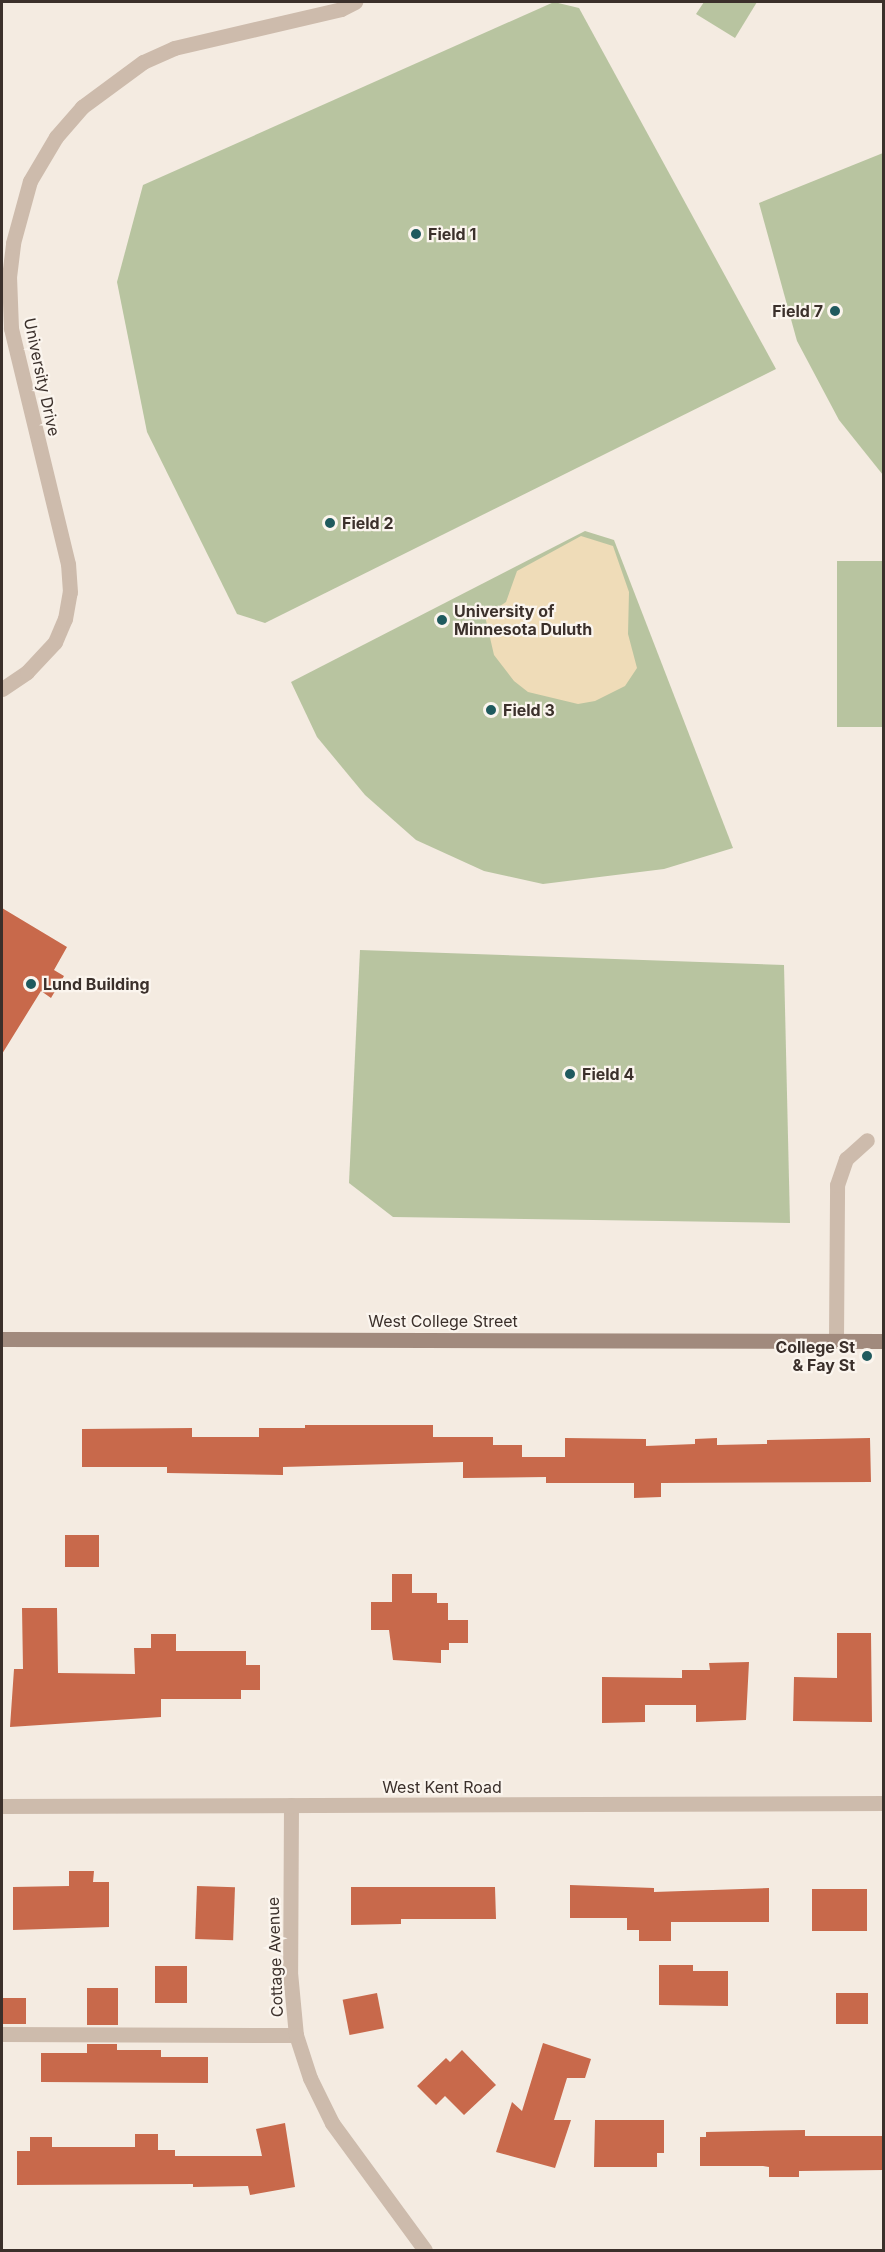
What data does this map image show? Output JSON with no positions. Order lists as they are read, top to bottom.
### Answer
{
  "streets": {
    "street": [
      "University Drive",
      "West College Street",
      "West Kent Road",
      "Cottage Avenue"
    ]
  },
  "crossings": [
    ["West Kent Road", "Cottage Avenue"]
  ],
  "places": [
    "Field 1",
    "Field 7",
    "Field 2",
    "University of Minnesota Duluth",
    "Field 3",
    "Lund Building",
    "Field 4",
    "College St & Fay St"
  ]
}
